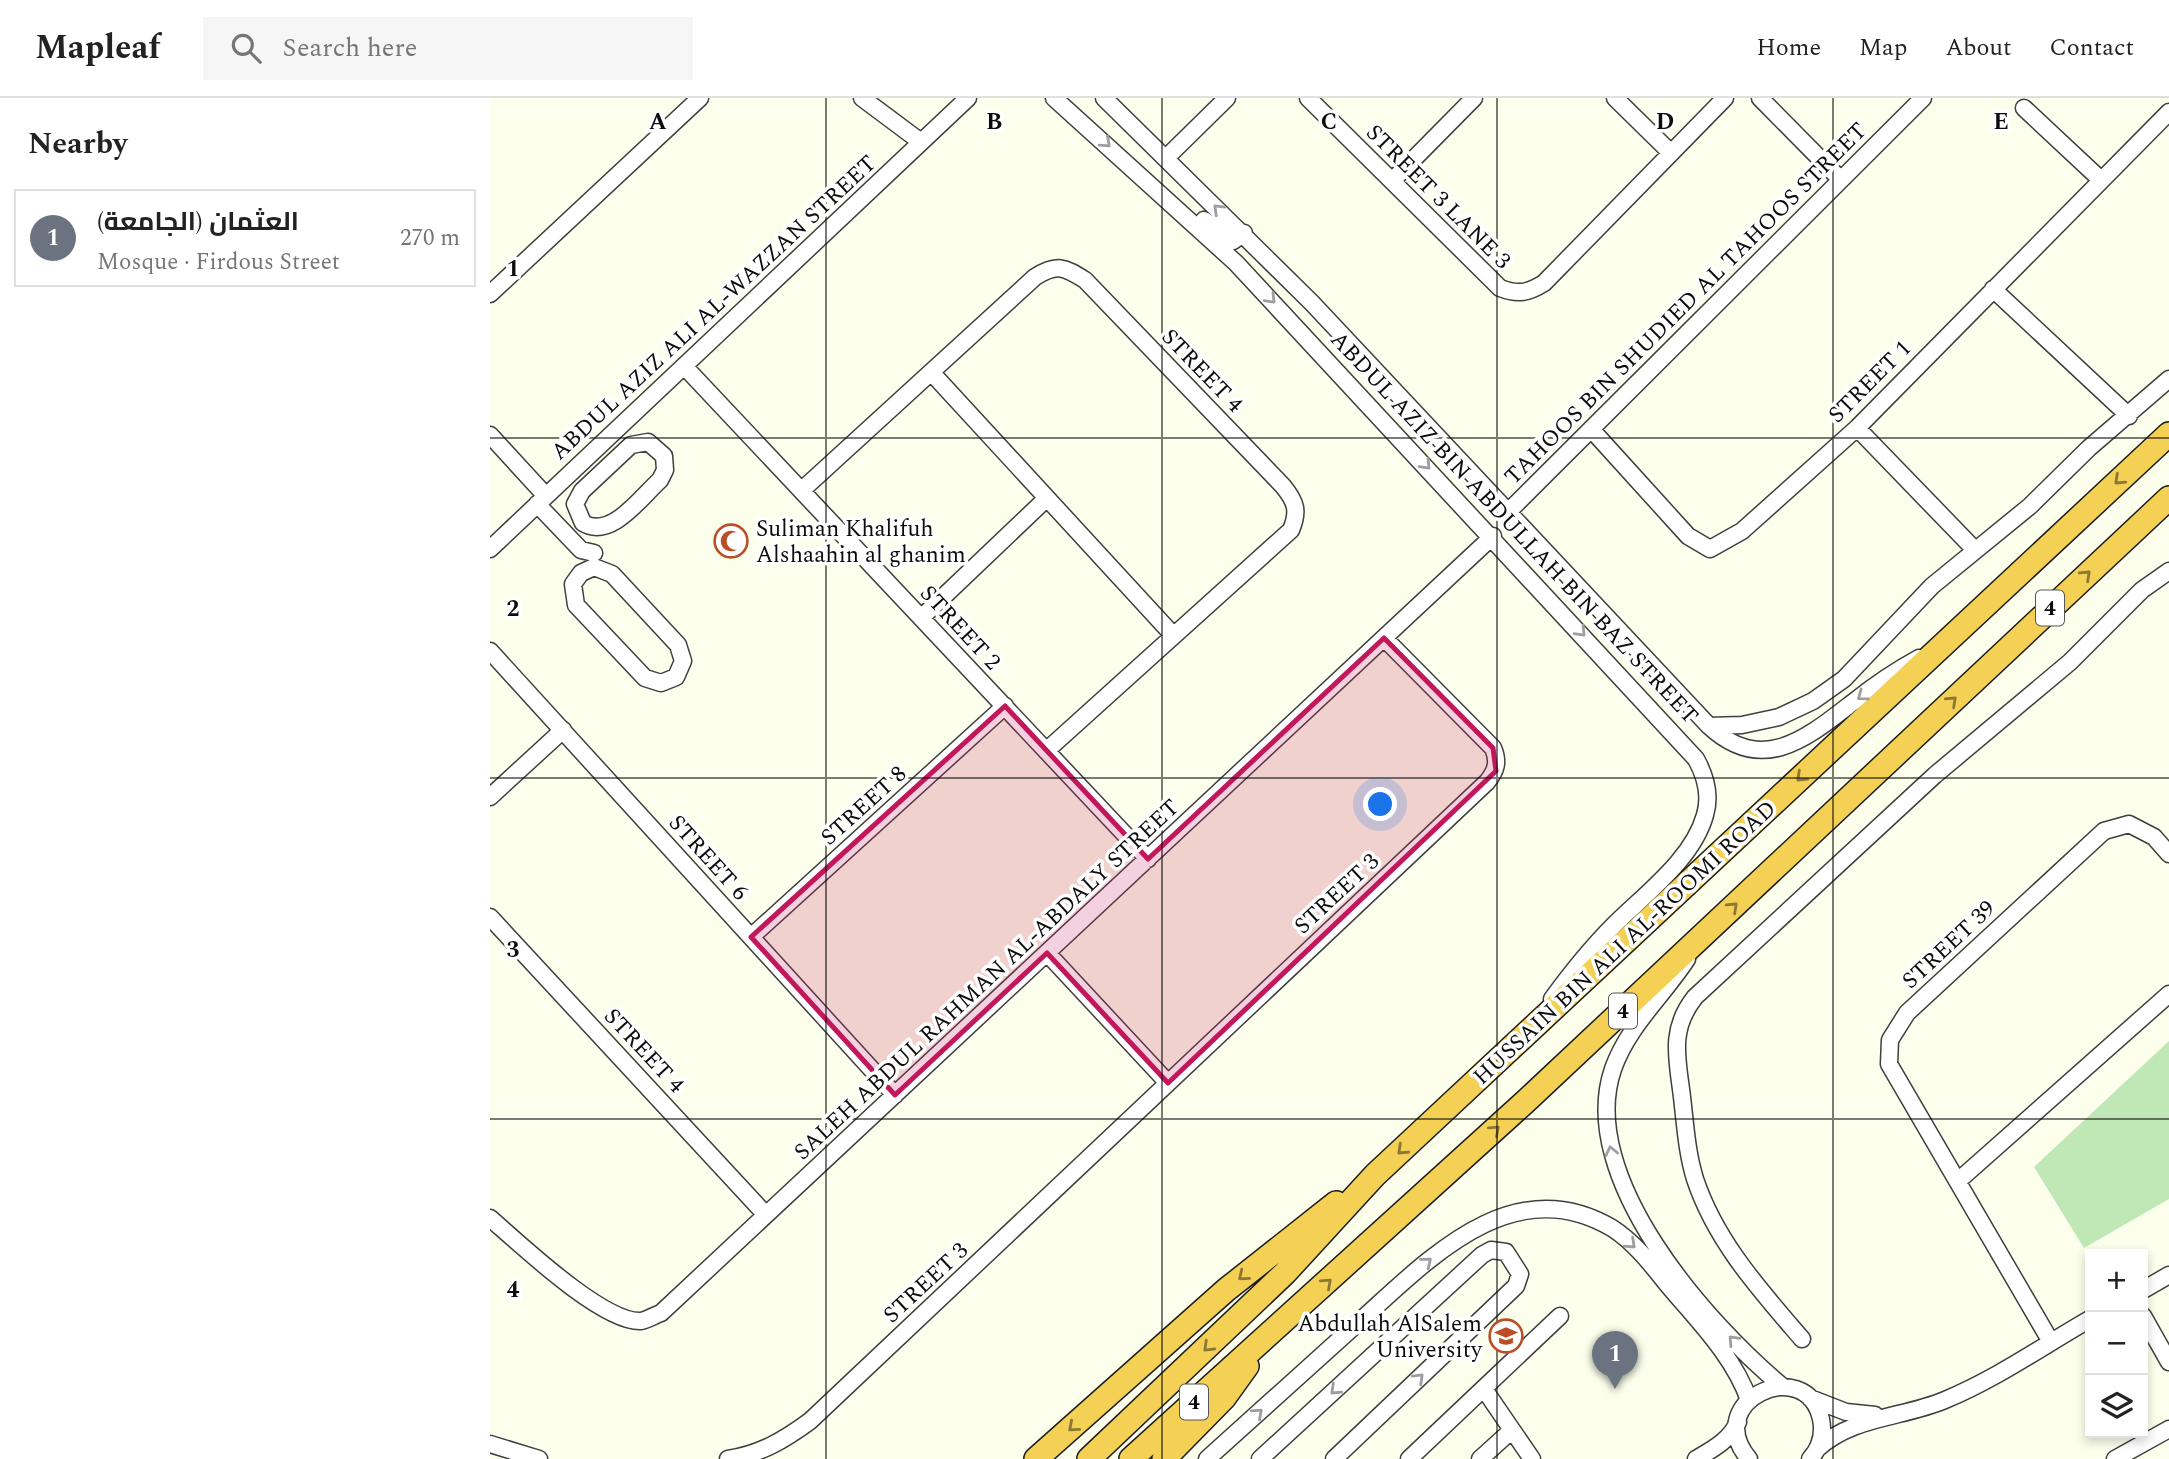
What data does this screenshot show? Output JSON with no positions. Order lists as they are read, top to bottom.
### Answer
{
  "streets": {
    "highway": ["4", "HUSSAIN BIN ALI AL-ROOMI ROAD"],
    "street": [
      "STREET 3 LANE 3",
      "TAHOOS BIN SHUDIED AL TAHOOS STREET",
      "ABDUL AZIZ ALI AL-WAZZAN STREET",
      "STREET 4",
      "STREET 1",
      "ABDUL AZIZ BIN ABDULLAH BIN BAZ STREET",
      "STREET 2",
      "STREET 8",
      "STREET 6",
      "STREET 3",
      "STREET 39",
      "SALEH ABDUL RAHMAN AL-ABDALY STREET"
    ]
  },
  "crossings": [
    ["TAHOOS BIN SHUDIED AL TAHOOS STREET", "STREET 1"],
    ["TAHOOS BIN SHUDIED AL TAHOOS STREET", "ABDUL AZIZ BIN ABDULLAH BIN BAZ STREET"],
    ["ABDUL AZIZ ALI AL-WAZZAN STREET", "STREET 2"],
    ["STREET 4", "STREET 2"],
    ["STREET 4", "SALEH ABDUL RAHMAN AL-ABDALY STREET"],
    ["ABDUL AZIZ BIN ABDULLAH BIN BAZ STREET", "HUSSAIN BIN ALI AL-ROOMI ROAD"],
    ["ABDUL AZIZ BIN ABDULLAH BIN BAZ STREET", "SALEH ABDUL RAHMAN AL-ABDALY STREET"],
    ["STREET 2", "STREET 8"],
    ["STREET 2", "SALEH ABDUL RAHMAN AL-ABDALY STREET"],
    ["STREET 8", "STREET 6"],
    ["STREET 6", "SALEH ABDUL RAHMAN AL-ABDALY STREET"],
    ["STREET 3", "SALEH ABDUL RAHMAN AL-ABDALY STREET"]
  ],
  "places": {
    "mosque": ["Suliman Khalifuh Alshaahin al ghanim"],
    "school or university": ["Abdullah AlSalem University"]
  },
  "page": {
    "header": "Mapleaf",
    "search": "Search here",
    "nav": [
      "Home",
      "Map",
      "About",
      "Contact"
    ],
    "heading": "Nearby",
    "list": [
      {
        "mark": "1",
        "name": "العثمان (الجامعة)",
        "note": "Mosque · Firdous Street",
        "value": "270 m"
      }
    ],
    "map_buttons": ["+", "−"],
    "pins": "1"
  },
  "grid": {
    "columns": [
      "A",
      "B",
      "C",
      "D",
      "E"
    ],
    "rows": [
      "1",
      "2",
      "3",
      "4"
    ]
  }
}
